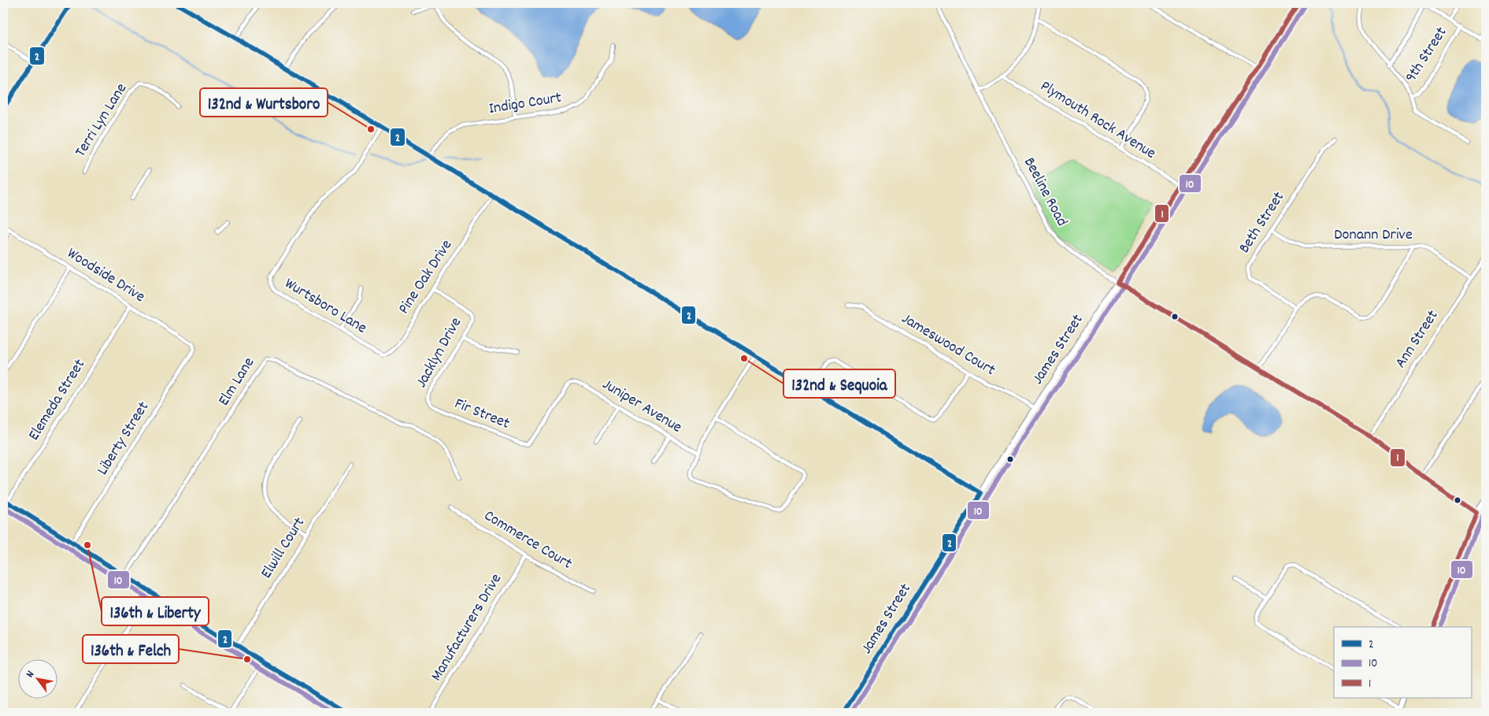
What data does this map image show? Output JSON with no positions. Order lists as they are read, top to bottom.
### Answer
{
  "streets": {
    "street": [
      "9th Street",
      "Indigo Court",
      "Terri Lyn Lane",
      "Plymouth Rock Avenue",
      "Beeline Road",
      "Beth Street",
      "Donann Drive",
      "Woodside Drive",
      "Pine Oak Drive",
      "Wurtsboro Lane",
      "Ann Street",
      "Jameswood Court",
      "James Street",
      "Jacklyn Drive",
      "Elm Lane",
      "Elemeda Street",
      "Juniper Avenue",
      "Fir Street",
      "Liberty Street",
      "Commerce Court",
      "Elwill Court",
      "Manufacturers Drive"
    ]
  },
  "crossings": [
    ["Plymouth Rock Avenue", "James Street"],
    ["Beeline Road", "Ann Street"],
    ["Beeline Road", "James Street"],
    ["Beth Street", "Donann Drive"],
    ["Donann Drive", "Ann Street"],
    ["Woodside Drive", "Elemeda Street"],
    ["Woodside Drive", "Liberty Street"],
    ["Pine Oak Drive", "Wurtsboro Lane"],
    ["Pine Oak Drive", "Jacklyn Drive"],
    ["Jameswood Court", "James Street"],
    ["Jacklyn Drive", "Fir Street"],
    ["Juniper Avenue", "Fir Street"],
    ["Commerce Court", "Manufacturers Drive"]
  ],
  "places": [
    "132nd & Wurtsboro",
    "132nd & Sequoia",
    "136th & Liberty",
    "136th & Felch"
  ],
  "lines": ["transit line 2", "transit line 1", "transit line 10"],
  "legend": ["2", "10", "1"],
  "north": "top left"
}
